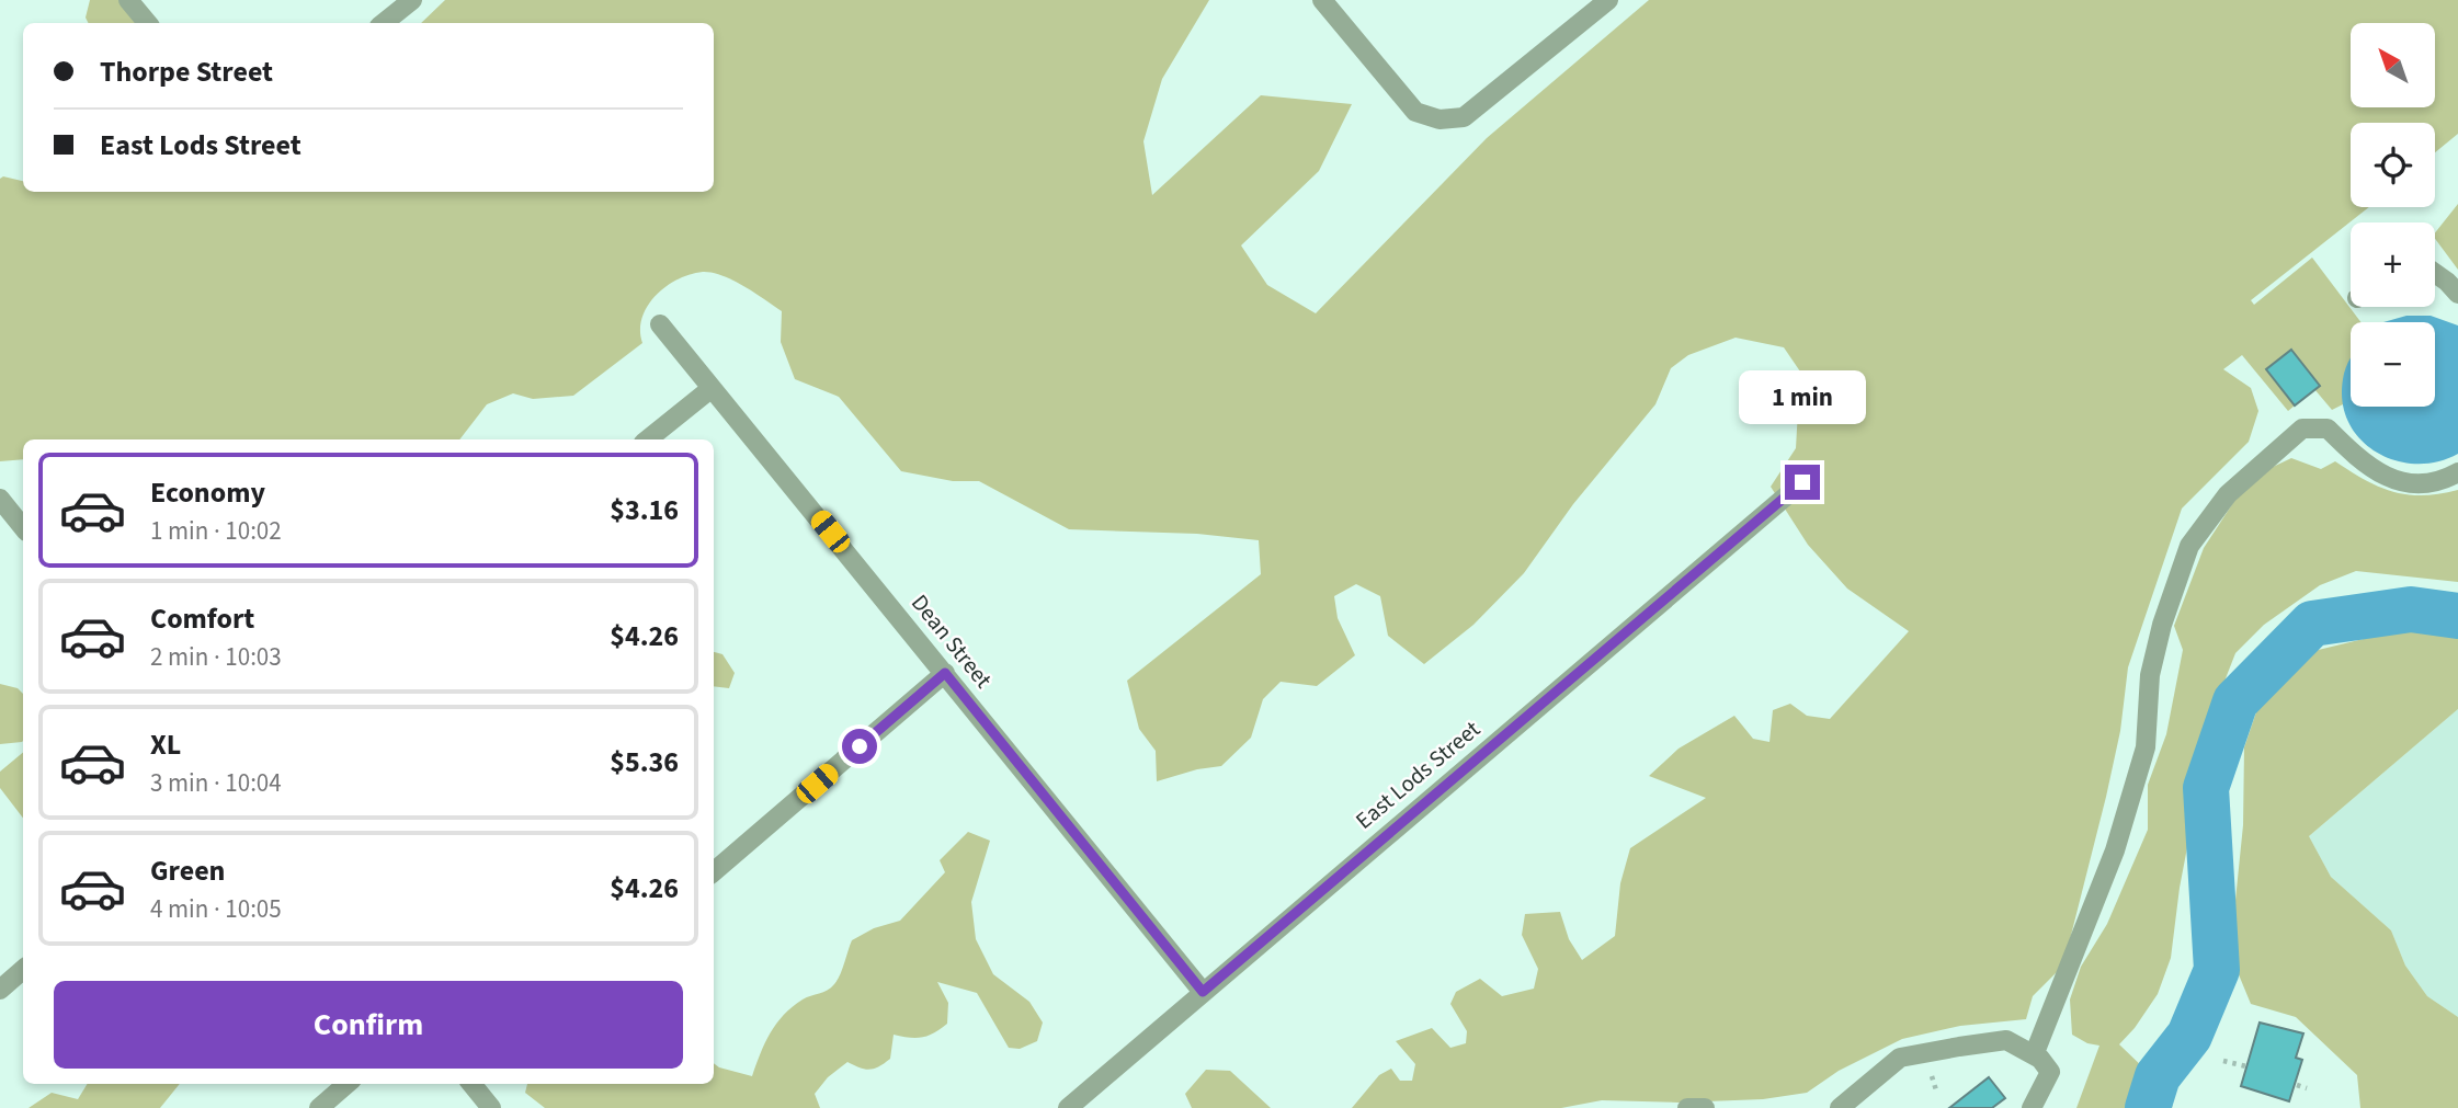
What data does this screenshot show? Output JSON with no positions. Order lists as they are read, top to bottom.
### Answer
{
  "streets": {
    "street": ["Dean Street", "East Lods Street"]
  },
  "crossings": [
    ["Dean Street", "East Lods Street"]
  ],
  "north": "top left",
  "page": {
    "map_buttons": ["+", "−"],
    "banner": ["Thorpe Street", "East Lods Street"],
    "bubble": "1 min",
    "list": [
      {
        "name": "Economy",
        "note": "1 min · 10:02",
        "value": "$3.16"
      },
      {
        "name": "Comfort",
        "note": "2 min · 10:03",
        "value": "$4.26"
      },
      {
        "name": "XL",
        "note": "3 min · 10:04",
        "value": "$5.36"
      },
      {
        "name": "Green",
        "note": "4 min · 10:05",
        "value": "$4.26"
      }
    ],
    "buttons": "Confirm"
  }
}
